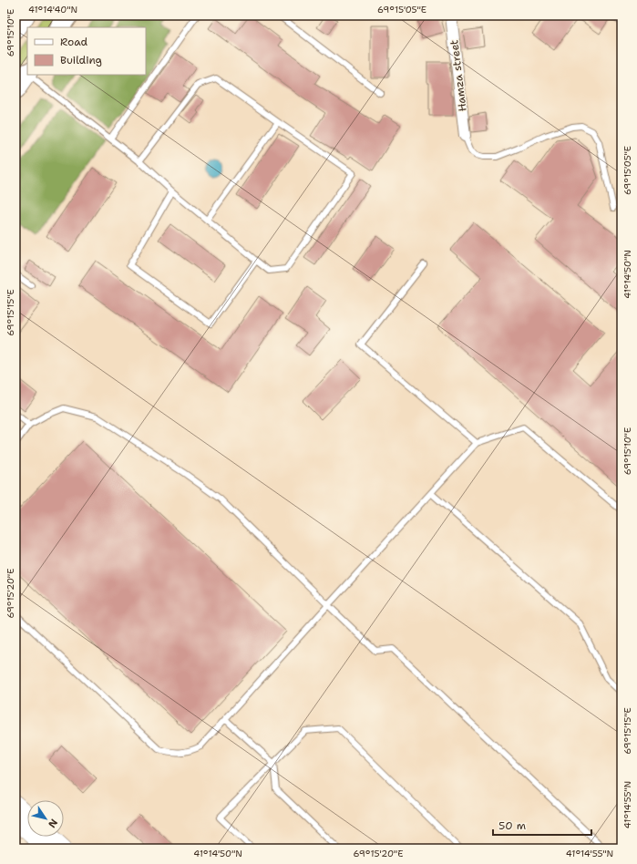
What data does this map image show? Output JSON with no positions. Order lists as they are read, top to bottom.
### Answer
{
  "streets": {
    "street": ["Hamza street"]
  },
  "legend": ["Road", "Building"],
  "scale_bar": "50 m",
  "north": "bottom right",
  "coordinates": [
    "41°14'40\"N",
    "69°15'05\"E",
    "69°15'10\"E",
    "41°14'50\"N",
    "69°15'15\"E",
    "69°15'20\"E",
    "41°14'55\"N"
  ]
}
